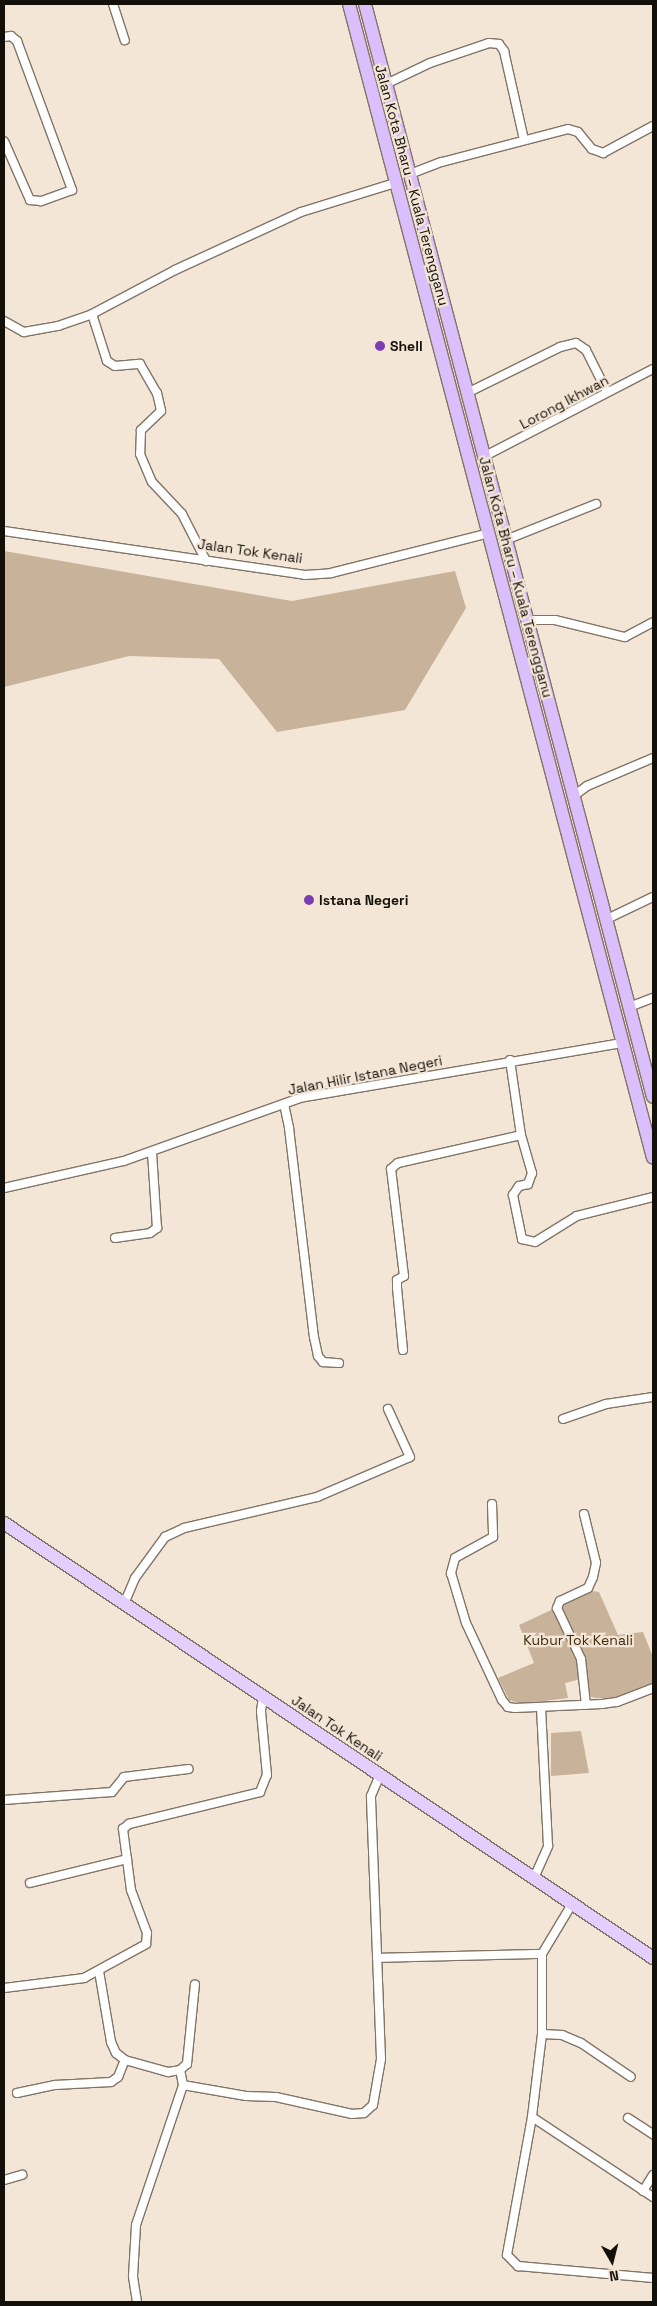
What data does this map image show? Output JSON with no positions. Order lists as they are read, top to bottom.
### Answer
{
  "streets": {
    "highway": ["Jalan Kota Bharu – Kuala Terengganu"],
    "main road": ["Jalan Tok Kenali"],
    "street": ["Lorong Ikhwan", "Jalan Hilir Istana Negeri"]
  },
  "crossings": [
    ["Jalan Kota Bharu – Kuala Terengganu", "Lorong Ikhwan"],
    ["Jalan Kota Bharu – Kuala Terengganu", "Jalan Tok Kenali"],
    ["Jalan Kota Bharu – Kuala Terengganu", "Jalan Hilir Istana Negeri"]
  ],
  "parks": ["Kubur Tok Kenali"],
  "places": ["Shell", "Istana Negeri"],
  "north": "bottom"
}
